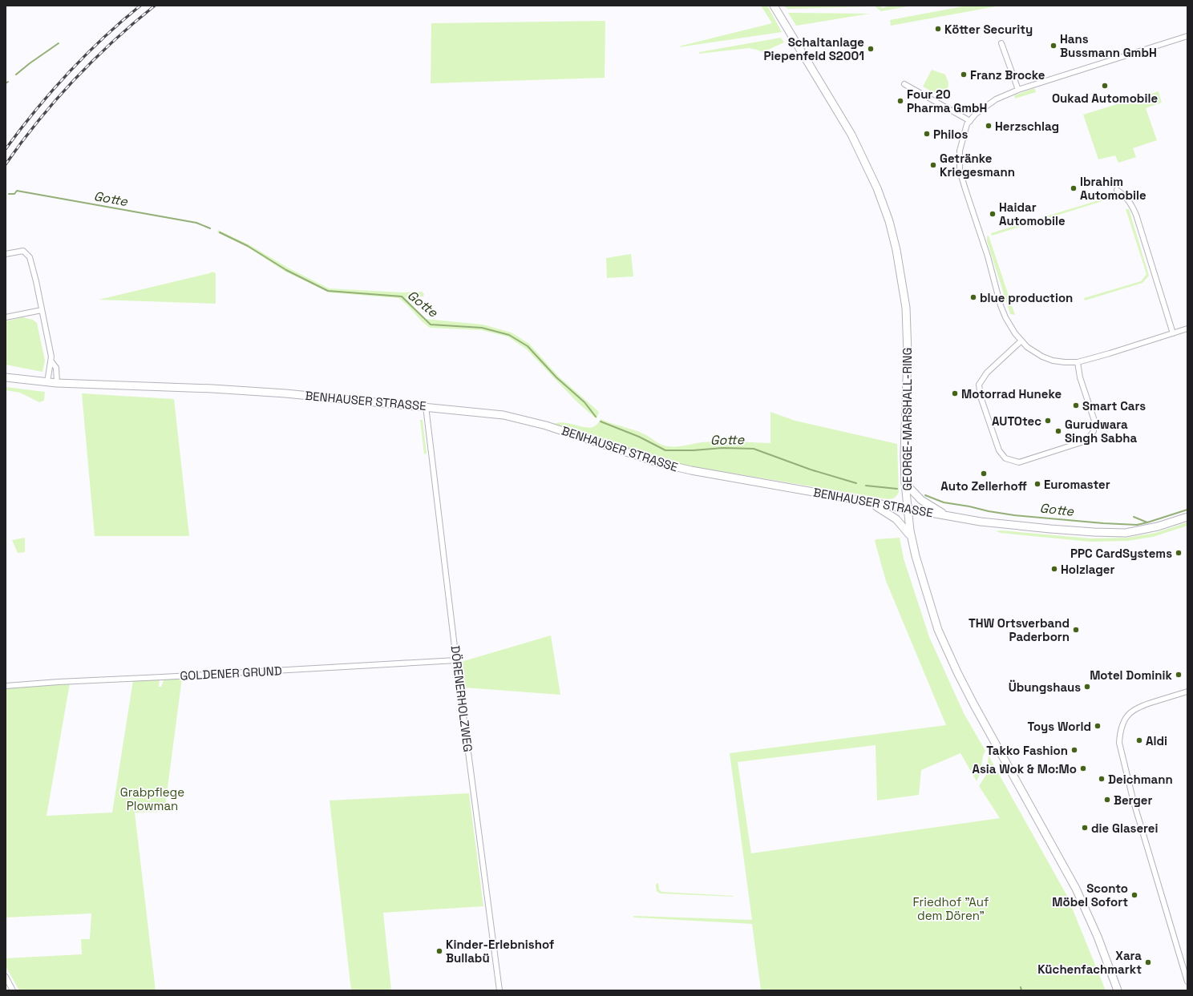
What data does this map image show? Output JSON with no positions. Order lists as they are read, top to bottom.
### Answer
{
  "streets": {
    "main road": ["BENHAUSER STRASSE", "GEORGE-MARSHALL-RING"],
    "street": ["GOLDENER GRUND", "DÖRENERHOLZWEG"]
  },
  "crossings": [
    ["BENHAUSER STRASSE", "GEORGE-MARSHALL-RING"],
    ["BENHAUSER STRASSE", "DÖRENERHOLZWEG"],
    ["GOLDENER GRUND", "DÖRENERHOLZWEG"]
  ],
  "water": ["Gotte"],
  "parks": ["Grabpflege Plowman", "Friedhof \"Auf dem Dören\""],
  "places": [
    "Kötter Security",
    "Hans Bussmann GmbH",
    "Schaltanlage Piepenfeld S2001",
    "Franz Brocke",
    "Oukad Automobile",
    "Four 20 Pharma GmbH",
    "Herzschlag",
    "Philos",
    "Getränke Kriegesmann",
    "Ibrahim Automobile",
    "Haidar Automobile",
    "blue production",
    "Motorrad Huneke",
    "Smart Cars",
    "AUTOtec",
    "Gurudwara Singh Sabha",
    "Auto Zellerhoff",
    "Euromaster",
    "PPC CardSystems",
    "Holzlager",
    "THW Ortsverband Paderborn",
    "Motel Dominik",
    "Übungshaus",
    "Toys World",
    "Aldi",
    "Takko Fashion",
    "Asia Wok & Mo:Mo",
    "Deichmann",
    "Berger",
    "die Glaserei",
    "Sconto Möbel Sofort",
    "Kinder-Erlebnishof Bullabü",
    "Xara Küchenfachmarkt"
  ]
}
